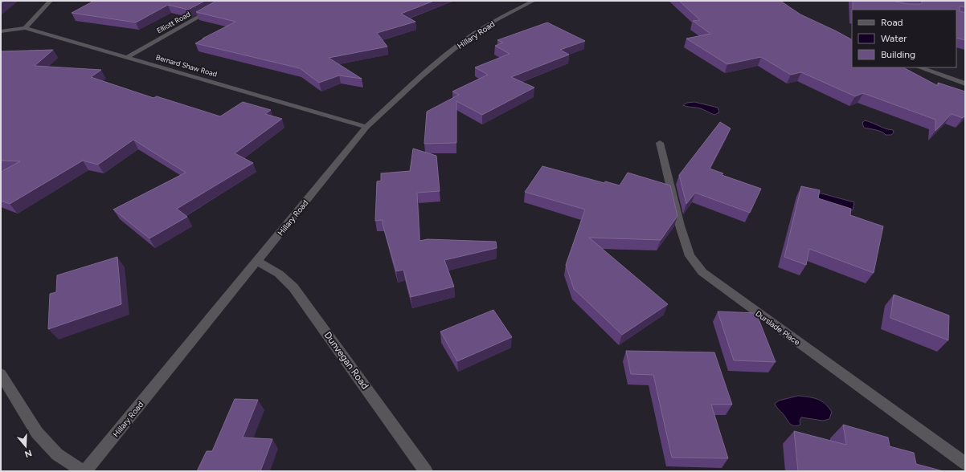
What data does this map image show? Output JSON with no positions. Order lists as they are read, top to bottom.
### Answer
{
  "streets": {
    "street": [
      "Elliott Road",
      "Hillary Road",
      "Bernard Shaw Road",
      "Durslade Place",
      "Dunvegan Road"
    ]
  },
  "crossings": [
    ["Elliott Road", "Bernard Shaw Road"],
    ["Hillary Road", "Bernard Shaw Road"],
    ["Hillary Road", "Dunvegan Road"]
  ],
  "legend": ["Road", "Water", "Building"],
  "north": "bottom"
}
